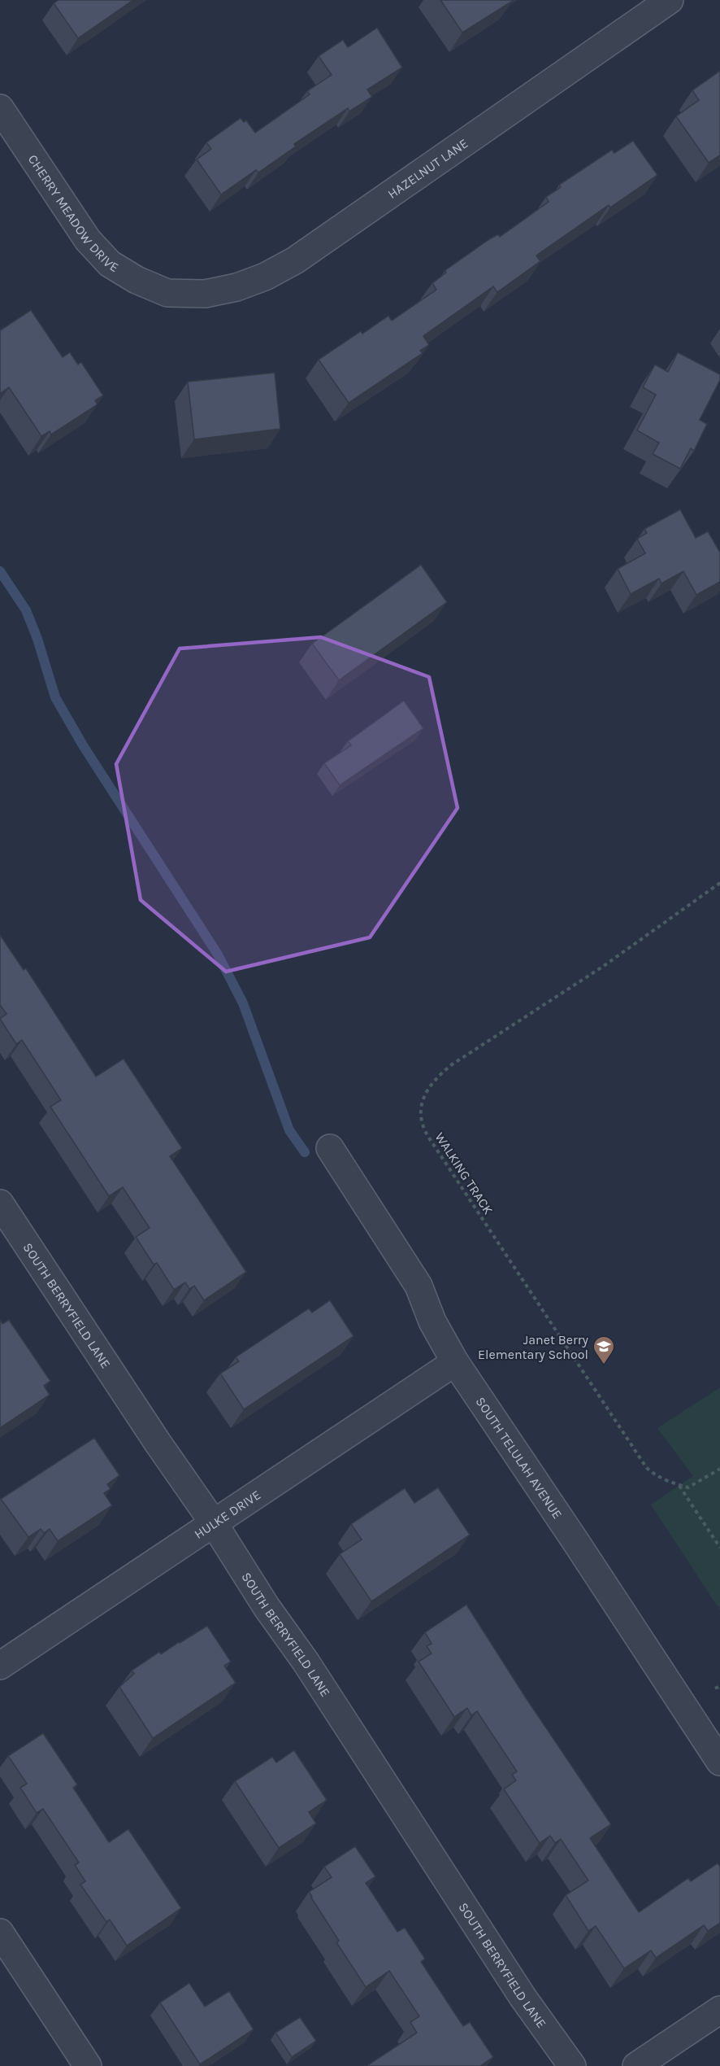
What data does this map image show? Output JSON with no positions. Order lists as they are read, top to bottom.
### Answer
{
  "streets": {
    "street": [
      "HAZELNUT LANE",
      "CHERRY MEADOW DRIVE",
      "SOUTH BERRYFIELD LANE",
      "SOUTH TELULAH AVENUE",
      "HULKE DRIVE"
    ],
    "path": ["WALKING TRACK"]
  },
  "crossings": [
    ["HAZELNUT LANE", "CHERRY MEADOW DRIVE"],
    ["SOUTH BERRYFIELD LANE", "HULKE DRIVE"],
    ["SOUTH TELULAH AVENUE", "HULKE DRIVE"]
  ],
  "places": {
    "school or university": ["Janet Berry Elementary School"]
  }
}
